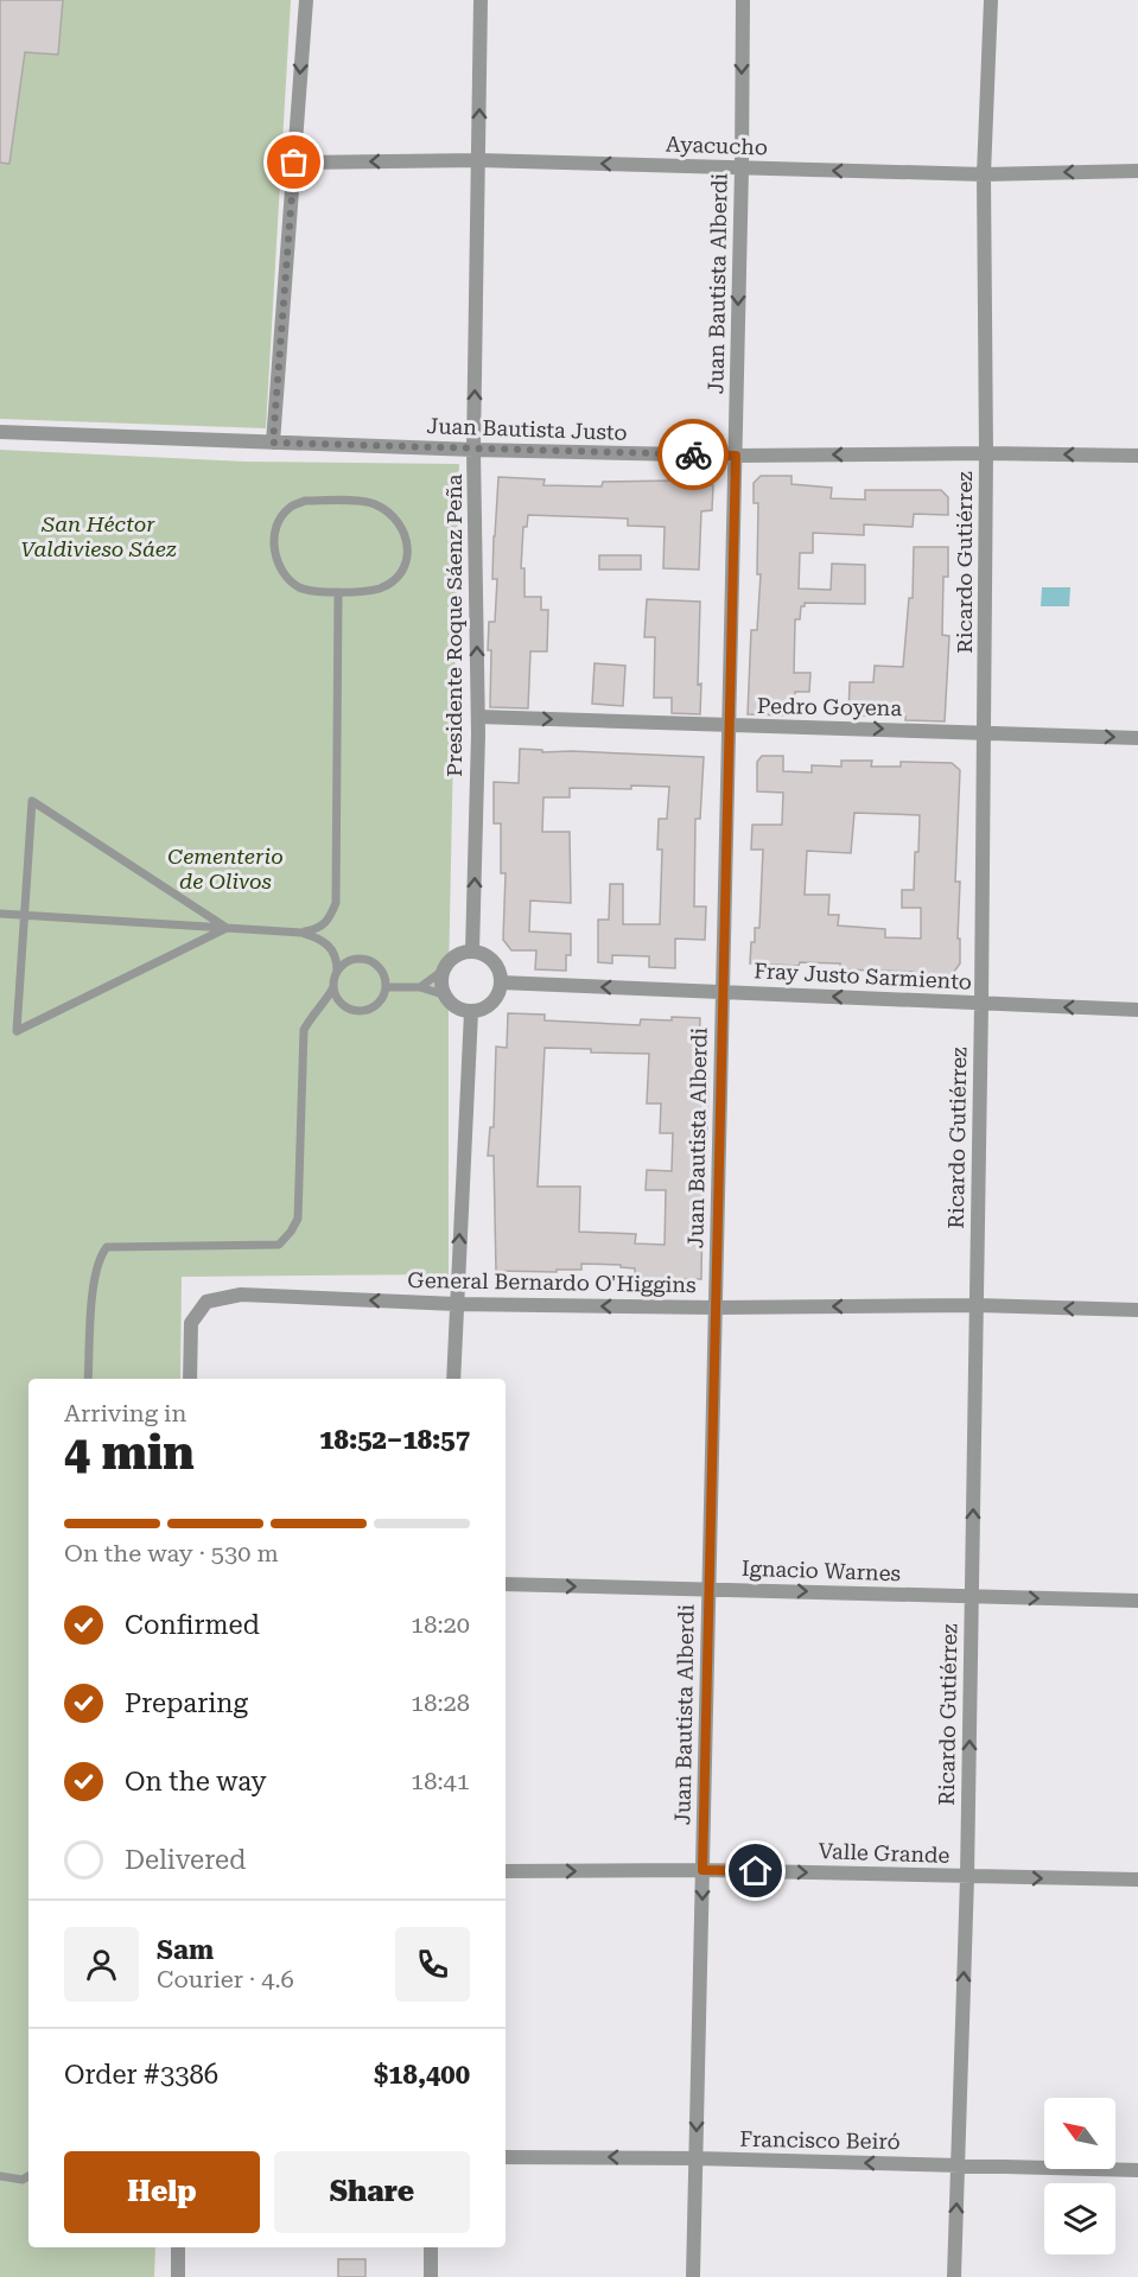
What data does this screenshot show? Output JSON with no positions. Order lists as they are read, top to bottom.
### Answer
{
  "streets": {
    "street": [
      "Ayacucho",
      "Juan Bautista Alberdi",
      "Juan Bautista Justo",
      "Ricardo Gutiérrez",
      "Presidente Roque Sáenz Peña",
      "Pedro Goyena",
      "Fray Justo Sarmiento",
      "General Bernardo O'Higgins",
      "Ignacio Warnes",
      "Valle Grande",
      "Francisco Beiró"
    ]
  },
  "crossings": [
    ["Ayacucho", "Juan Bautista Alberdi"],
    ["Ayacucho", "Ricardo Gutiérrez"],
    ["Ayacucho", "Presidente Roque Sáenz Peña"],
    ["Juan Bautista Alberdi", "Juan Bautista Justo"],
    ["Juan Bautista Alberdi", "Pedro Goyena"],
    ["Juan Bautista Alberdi", "Fray Justo Sarmiento"],
    ["Juan Bautista Alberdi", "General Bernardo O'Higgins"],
    ["Juan Bautista Alberdi", "Ignacio Warnes"],
    ["Juan Bautista Alberdi", "Valle Grande"],
    ["Juan Bautista Alberdi", "Francisco Beiró"],
    ["Juan Bautista Justo", "Ricardo Gutiérrez"],
    ["Juan Bautista Justo", "Presidente Roque Sáenz Peña"],
    ["Ricardo Gutiérrez", "Pedro Goyena"],
    ["Ricardo Gutiérrez", "Fray Justo Sarmiento"],
    ["Ricardo Gutiérrez", "General Bernardo O'Higgins"],
    ["Ricardo Gutiérrez", "Ignacio Warnes"],
    ["Ricardo Gutiérrez", "Valle Grande"],
    ["Ricardo Gutiérrez", "Francisco Beiró"],
    ["Presidente Roque Sáenz Peña", "Pedro Goyena"],
    ["Presidente Roque Sáenz Peña", "Fray Justo Sarmiento"]
  ],
  "one_way": [
    "Ayacucho",
    "Juan Bautista Justo",
    "Ricardo Gutiérrez",
    "Presidente Roque Sáenz Peña",
    "Pedro Goyena",
    "Fray Justo Sarmiento",
    "General Bernardo O'Higgins",
    "Ignacio Warnes",
    "Valle Grande",
    "Francisco Beiró"
  ],
  "parks": ["San Héctor Valdivieso Sáez", "Cementerio de Olivos"],
  "north": "top left",
  "page": {
    "heading": ["4 min", "Arriving in", "18:52–18:57"],
    "panel": [
      "Sam",
      "Courier · 4.6",
      "Order #3386",
      "$18,400"
    ],
    "bar": "On the way · 530 m",
    "list": [
      ["Confirmed", "18:20"],
      ["Preparing", "18:28"],
      ["On the way", "18:41"],
      "Delivered"
    ],
    "buttons": ["Help", "Share"]
  }
}
